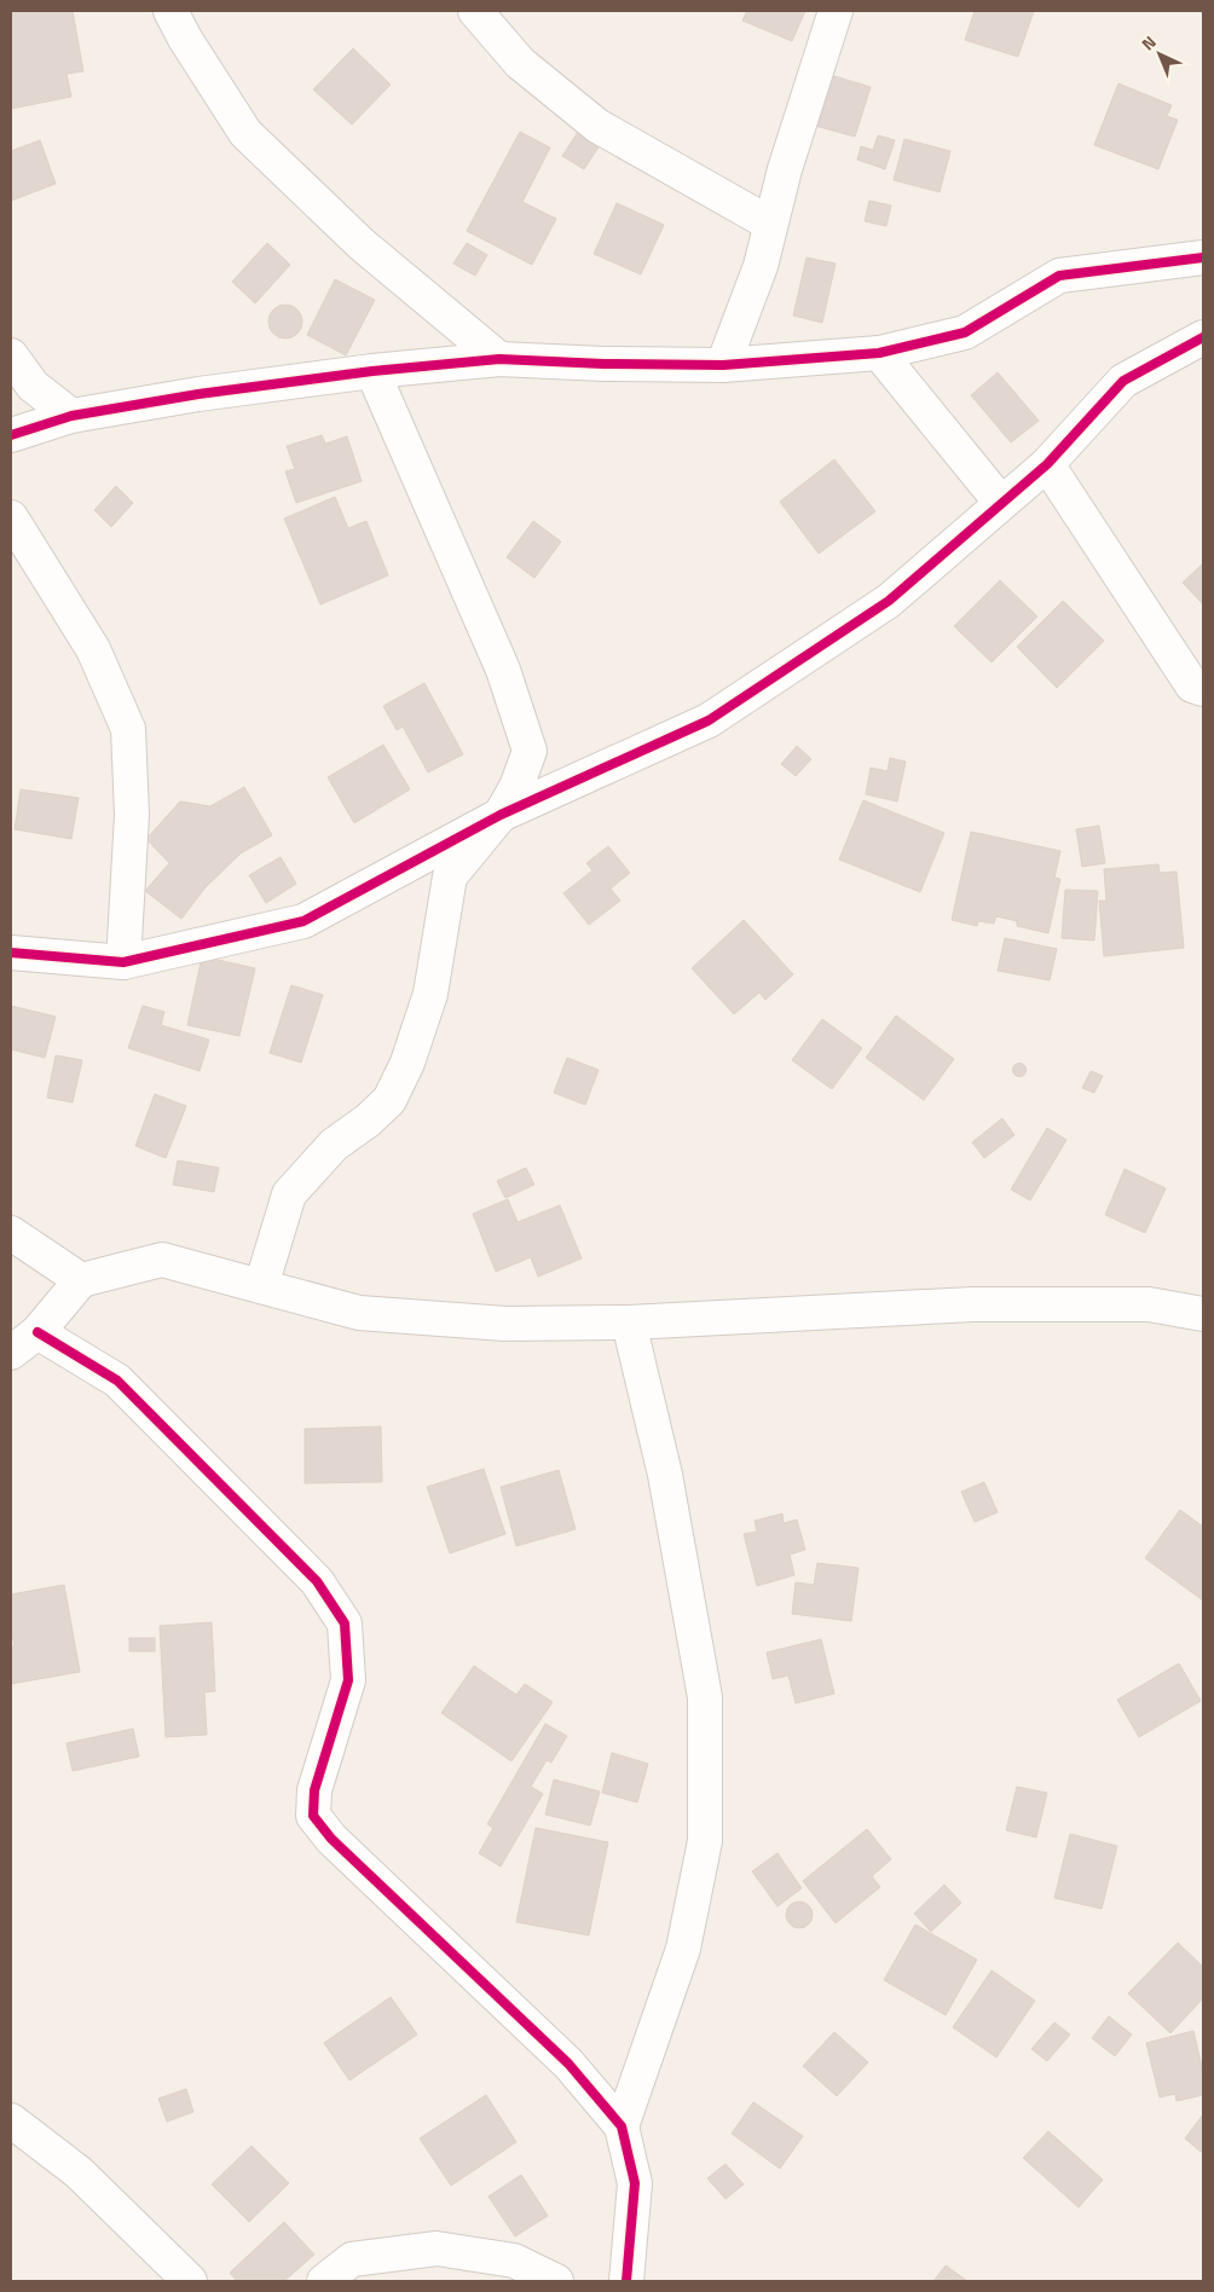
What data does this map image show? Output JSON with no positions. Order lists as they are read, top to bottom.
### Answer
{
  "north": "top left"
}
